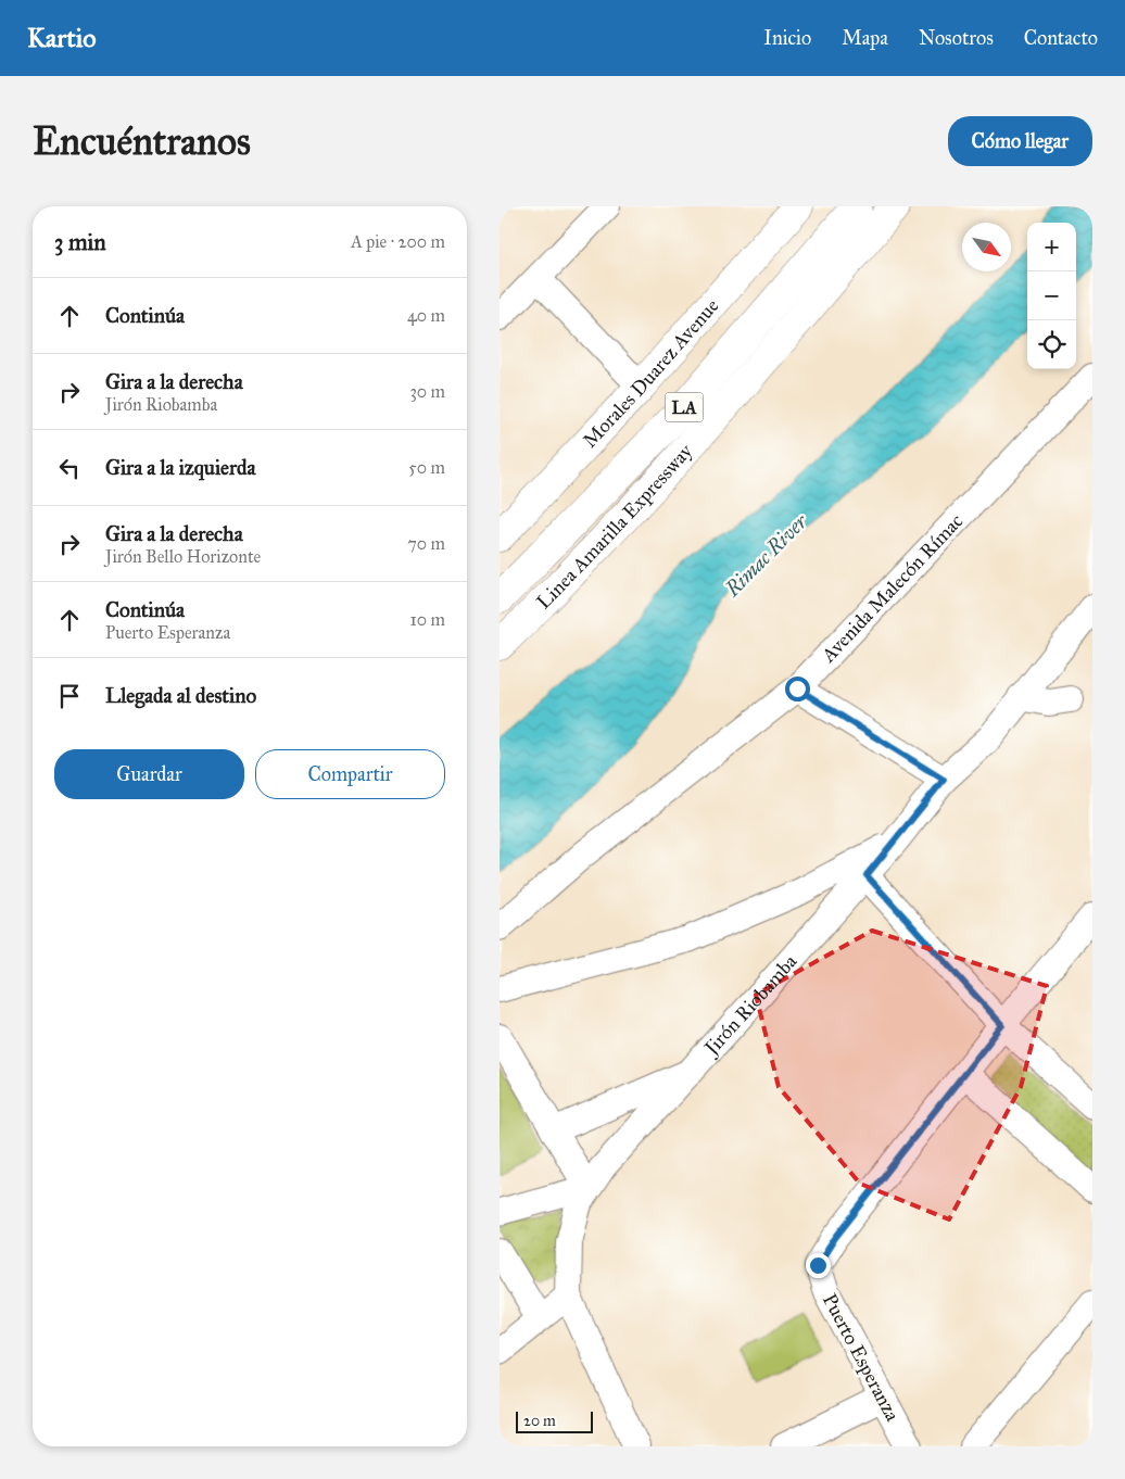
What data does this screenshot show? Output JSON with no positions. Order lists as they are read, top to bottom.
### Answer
{
  "streets": {
    "main road": ["Morales Duarez Avenue", "LA", "Linea Amarilla Expressway"],
    "street": ["Avenida Malecón Rímac", "Jirón Riobamba", "Puerto Esperanza"]
  },
  "water": ["Rimac River"],
  "scale_bar": "20 m",
  "north": "bottom right",
  "page": {
    "header": "Kartio",
    "nav": [
      "Inicio",
      "Mapa",
      "Nosotros",
      "Contacto"
    ],
    "buttons": [
      "Cómo llegar",
      ["Guardar", "Compartir"]
    ],
    "title": "Encuéntranos",
    "heading": ["3 min", "A pie · 200 m"],
    "map_buttons": ["+", "−"],
    "list": [
      ["Continúa", "40 m"],
      ["Gira a la derecha", "Jirón Riobamba", "30 m"],
      ["Gira a la izquierda", "50 m"],
      ["Gira a la derecha", "Jirón Bello Horizonte", "70 m"],
      ["Continúa", "Puerto Esperanza", "10 m"],
      "Llegada al destino"
    ],
    "scale": "20 m"
  }
}
